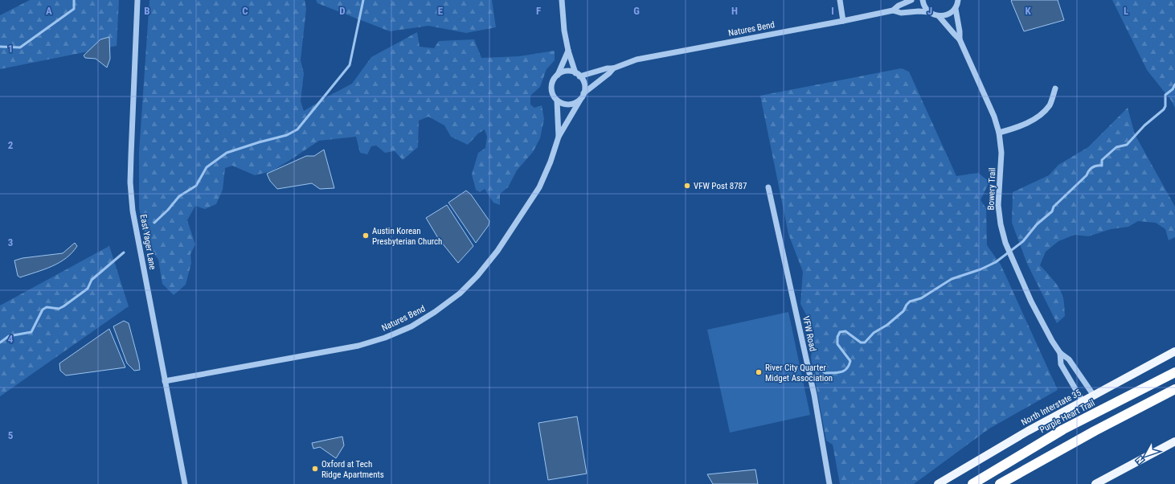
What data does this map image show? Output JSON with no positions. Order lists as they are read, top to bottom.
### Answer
{
  "streets": {
    "highway": ["Purple Heart Trail"],
    "main road": ["North Interstate 35"],
    "street": [
      "Natures Bend",
      "Bowery Trail",
      "East Yager Lane",
      "VFW Road"
    ]
  },
  "crossings": [
    ["Natures Bend", "Bowery Trail"],
    ["Natures Bend", "East Yager Lane"],
    ["Bowery Trail", "North Interstate 35"]
  ],
  "places": [
    "VFW Post 8787",
    "Austin Korean Presbyterian Church",
    "River City Quarter Midget Association",
    "Oxford at Tech Ridge Apartments"
  ],
  "north": "bottom left",
  "grid": {
    "columns": [
      "A",
      "B",
      "C",
      "D",
      "E",
      "F",
      "G",
      "H",
      "I",
      "J",
      "K",
      "L"
    ],
    "rows": [
      "1",
      "2",
      "3",
      "4",
      "5"
    ]
  }
}
